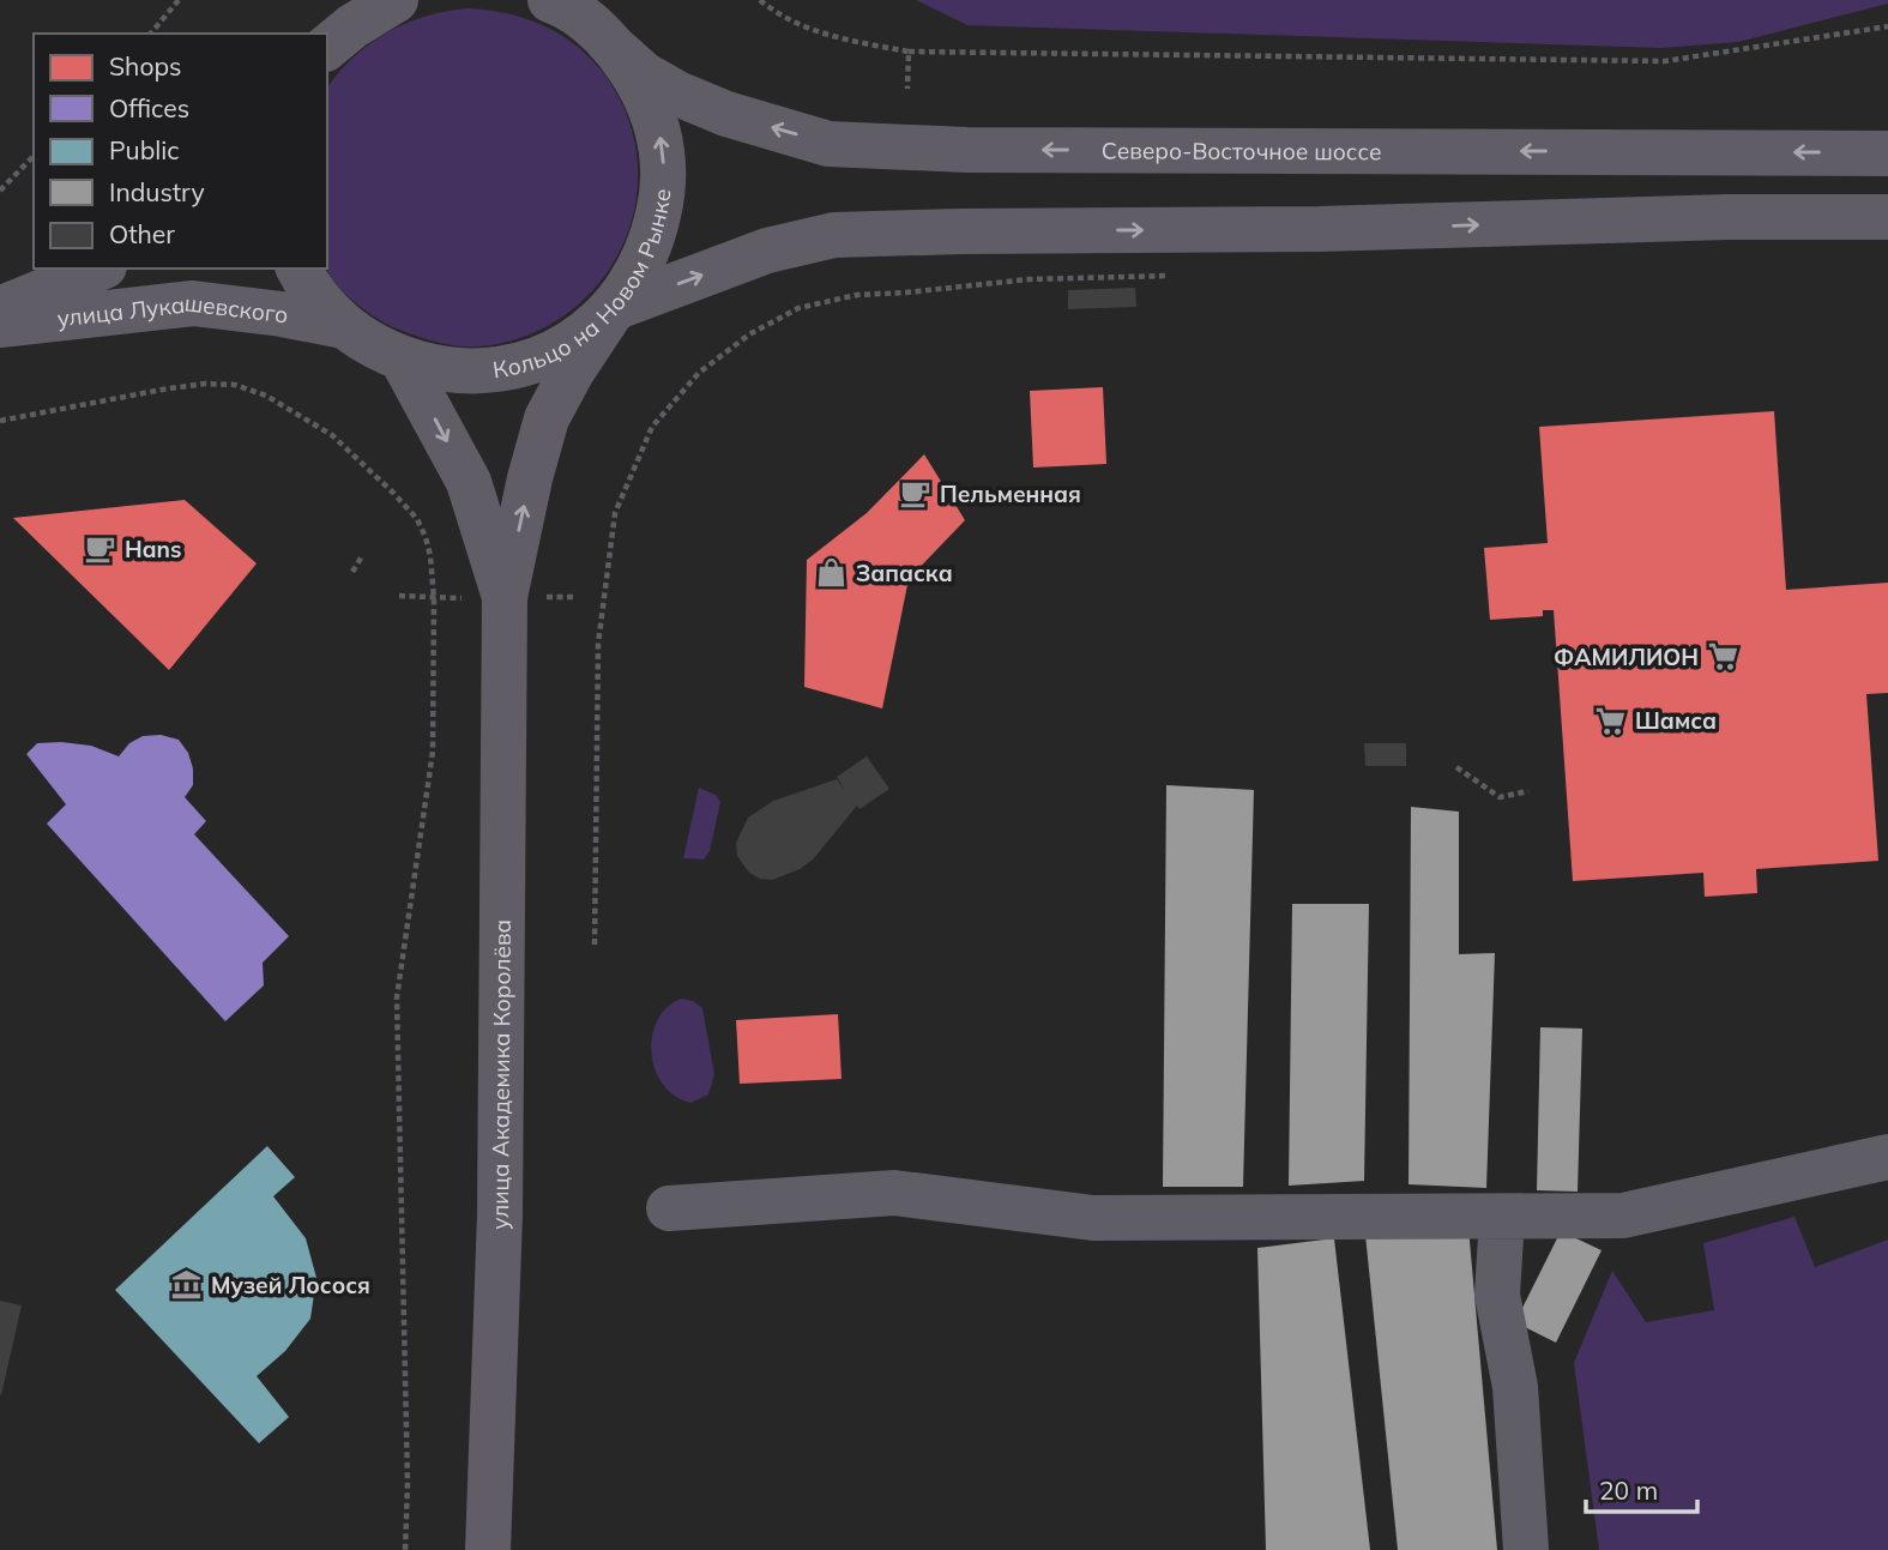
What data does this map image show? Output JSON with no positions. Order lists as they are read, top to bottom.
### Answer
{
  "streets": {
    "main road": [
      "Северо-Восточное шоссе",
      "Кольцо на Новом Рынке",
      "улица Лукашевского",
      "улица Академика Королёва"
    ]
  },
  "crossings": [
    ["Северо-Восточное шоссе", "Кольцо на Новом Рынке"],
    ["Кольцо на Новом Рынке", "улица Лукашевского"],
    ["Кольцо на Новом Рынке", "улица Академика Королёва"]
  ],
  "one_way": ["Кольцо на Новом Рынке"],
  "places": {
    "cafe": ["Пельменная", "Hans"],
    "shop": ["Запаска"],
    "supermarket": ["ФАМИЛИОН", "Шамса"],
    "museum": ["Музей Лосося"]
  },
  "legend": [
    "Shops",
    "Offices",
    "Public",
    "Industry",
    "Other"
  ],
  "scale_bar": "20 m"
}
